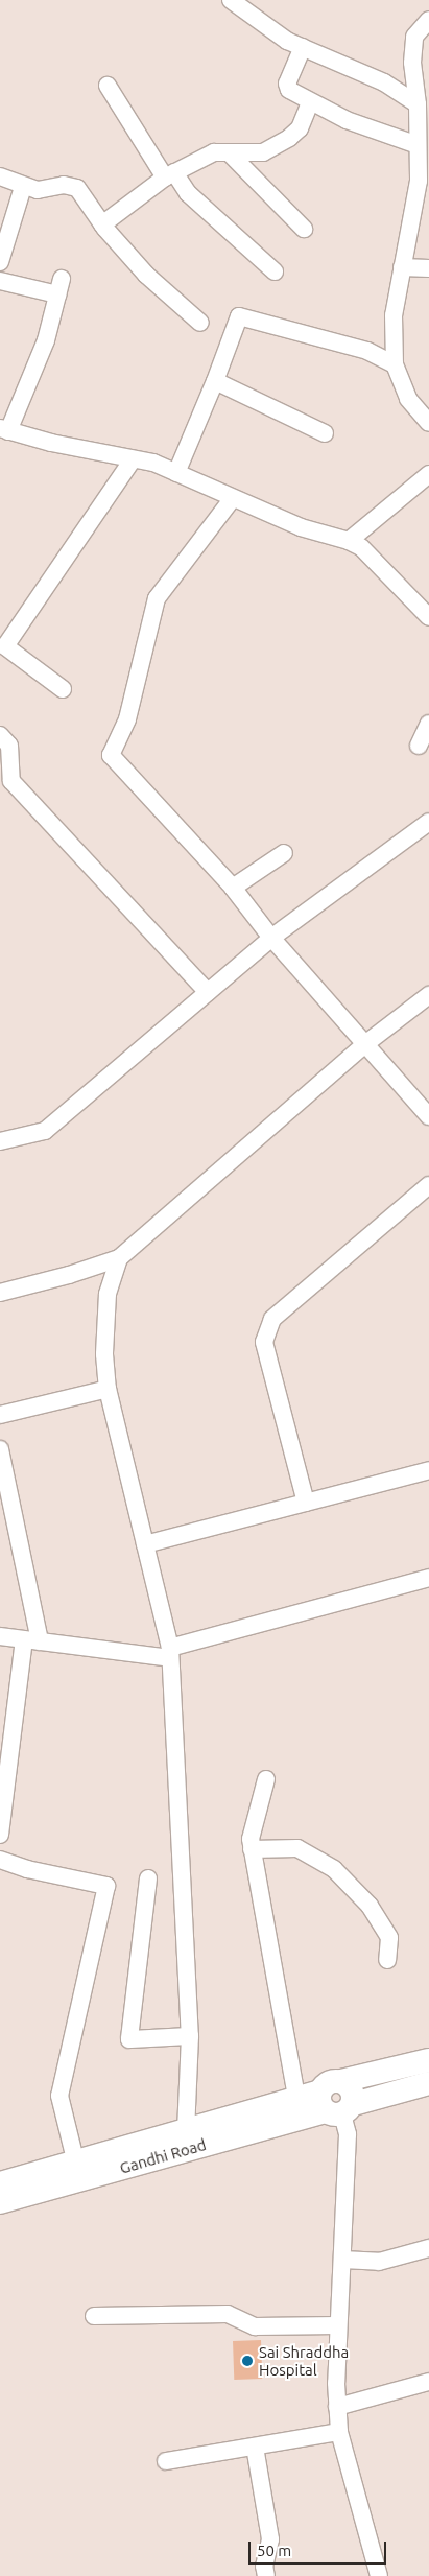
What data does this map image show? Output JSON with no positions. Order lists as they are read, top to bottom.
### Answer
{
  "streets": {
    "main road": ["Gandhi Road"]
  },
  "places": ["Sai Shraddha Hospital"],
  "scale_bar": "50 m"
}
